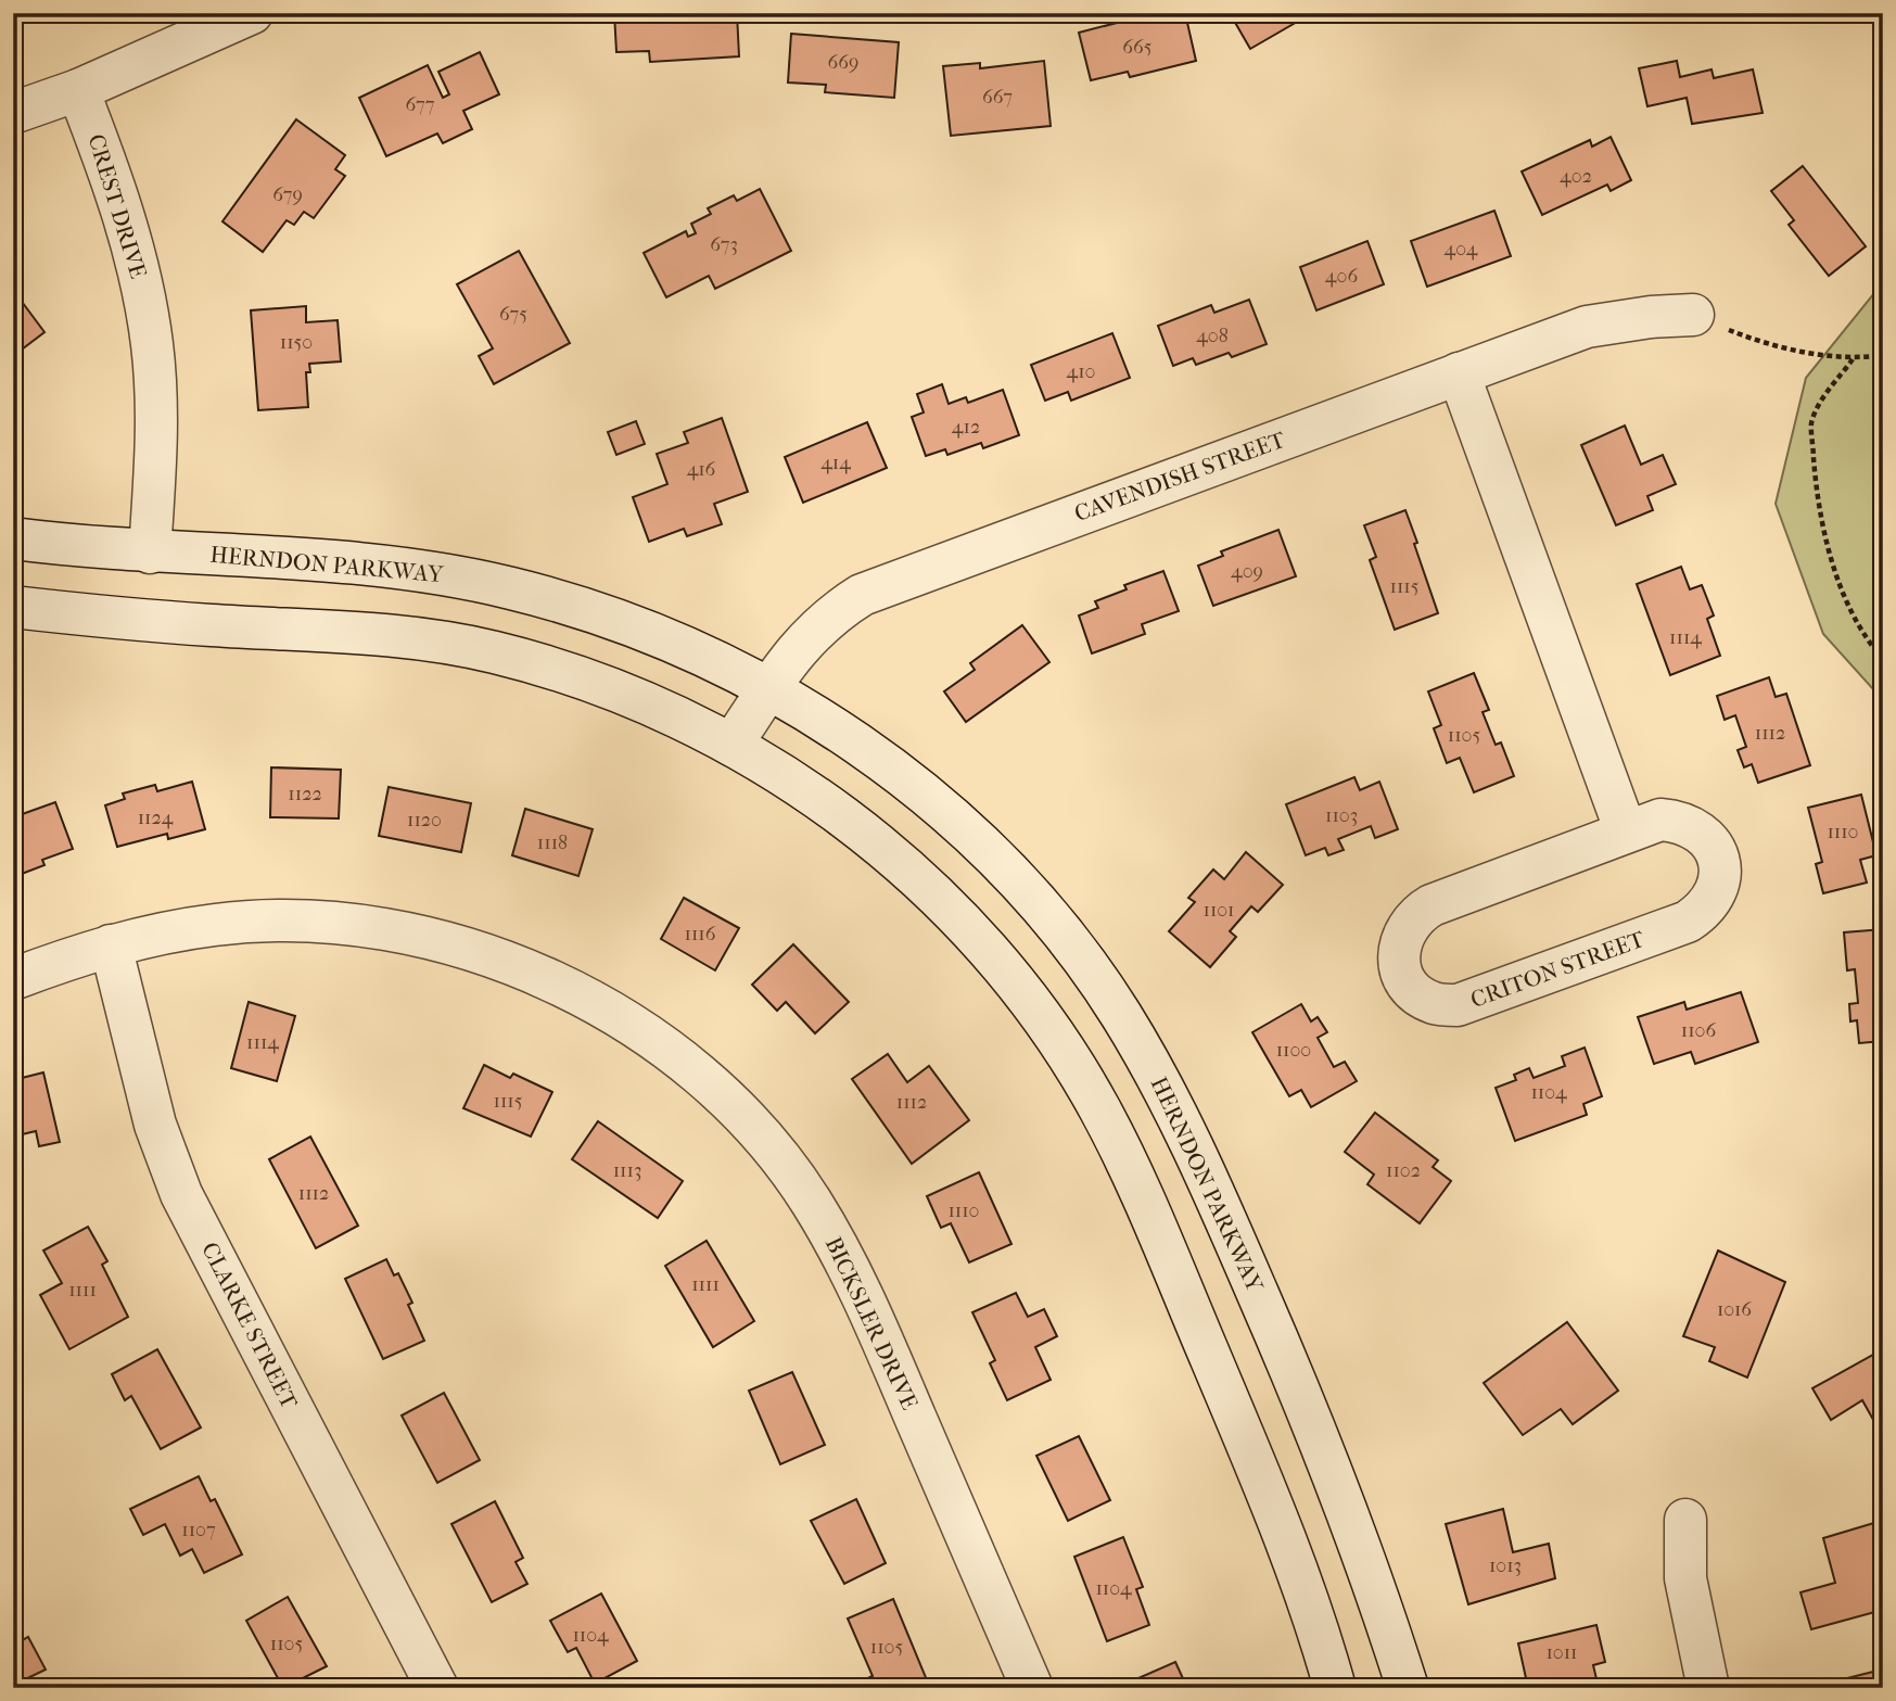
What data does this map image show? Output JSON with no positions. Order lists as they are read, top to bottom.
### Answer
{
  "streets": {
    "street": [
      "CREST DRIVE",
      "CAVENDISH STREET",
      "HERNDON PARKWAY",
      "CRITON STREET",
      "BICKSLER DRIVE",
      "CLARKE STREET"
    ]
  },
  "crossings": [
    ["CREST DRIVE", "HERNDON PARKWAY"],
    ["CAVENDISH STREET", "HERNDON PARKWAY"],
    ["BICKSLER DRIVE", "CLARKE STREET"]
  ],
  "house_numbers": [
    "665",
    "669",
    "667",
    "677",
    "402",
    "679",
    "673",
    "404",
    "406",
    "675",
    "408",
    "1150",
    "410",
    "412",
    "414",
    "416",
    "409",
    "1115",
    "1114",
    "1112",
    "1105",
    "1122",
    "1103",
    "1124",
    "1120",
    "1110",
    "1118",
    "1101",
    "1116",
    "1106",
    "1114",
    "1100",
    "1104",
    "1115",
    "1112",
    "1113",
    "1102",
    "1112",
    "1110",
    "1111",
    "1111",
    "1016",
    "1107",
    "1013",
    "1104",
    "1104",
    "1105",
    "1105",
    "1011"
  ]
}
